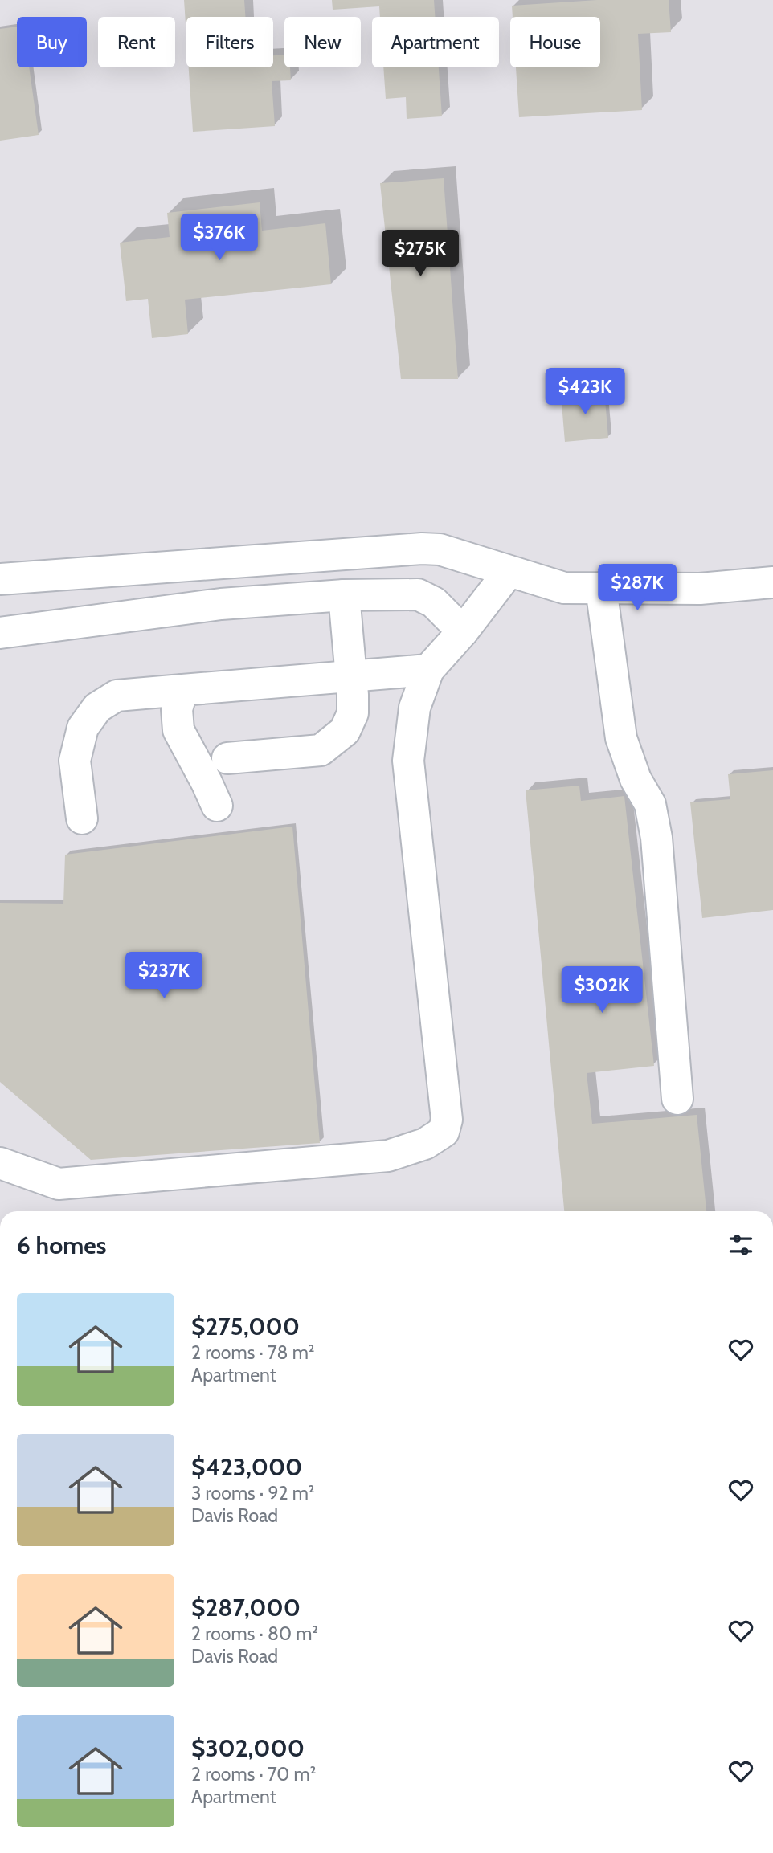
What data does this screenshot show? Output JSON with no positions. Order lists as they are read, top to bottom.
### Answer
{
  "page": {
    "chip": [
      "Buy",
      "Rent",
      "Filters",
      "New",
      "Apartment",
      "House"
    ],
    "price": [
      "$376K",
      "$275K",
      "$423K",
      "$287K",
      "$237K",
      "$302K"
    ],
    "heading": "6 homes",
    "list": [
      {
        "name": "$275,000",
        "note": "2 rooms · 78 m² · Apartment"
      },
      {
        "name": "$423,000",
        "note": "3 rooms · 92 m² · Davis Road"
      },
      {
        "name": "$287,000",
        "note": "2 rooms · 80 m² · Davis Road"
      },
      {
        "name": "$302,000",
        "note": "2 rooms · 70 m² · Apartment"
      }
    ]
  }
}
